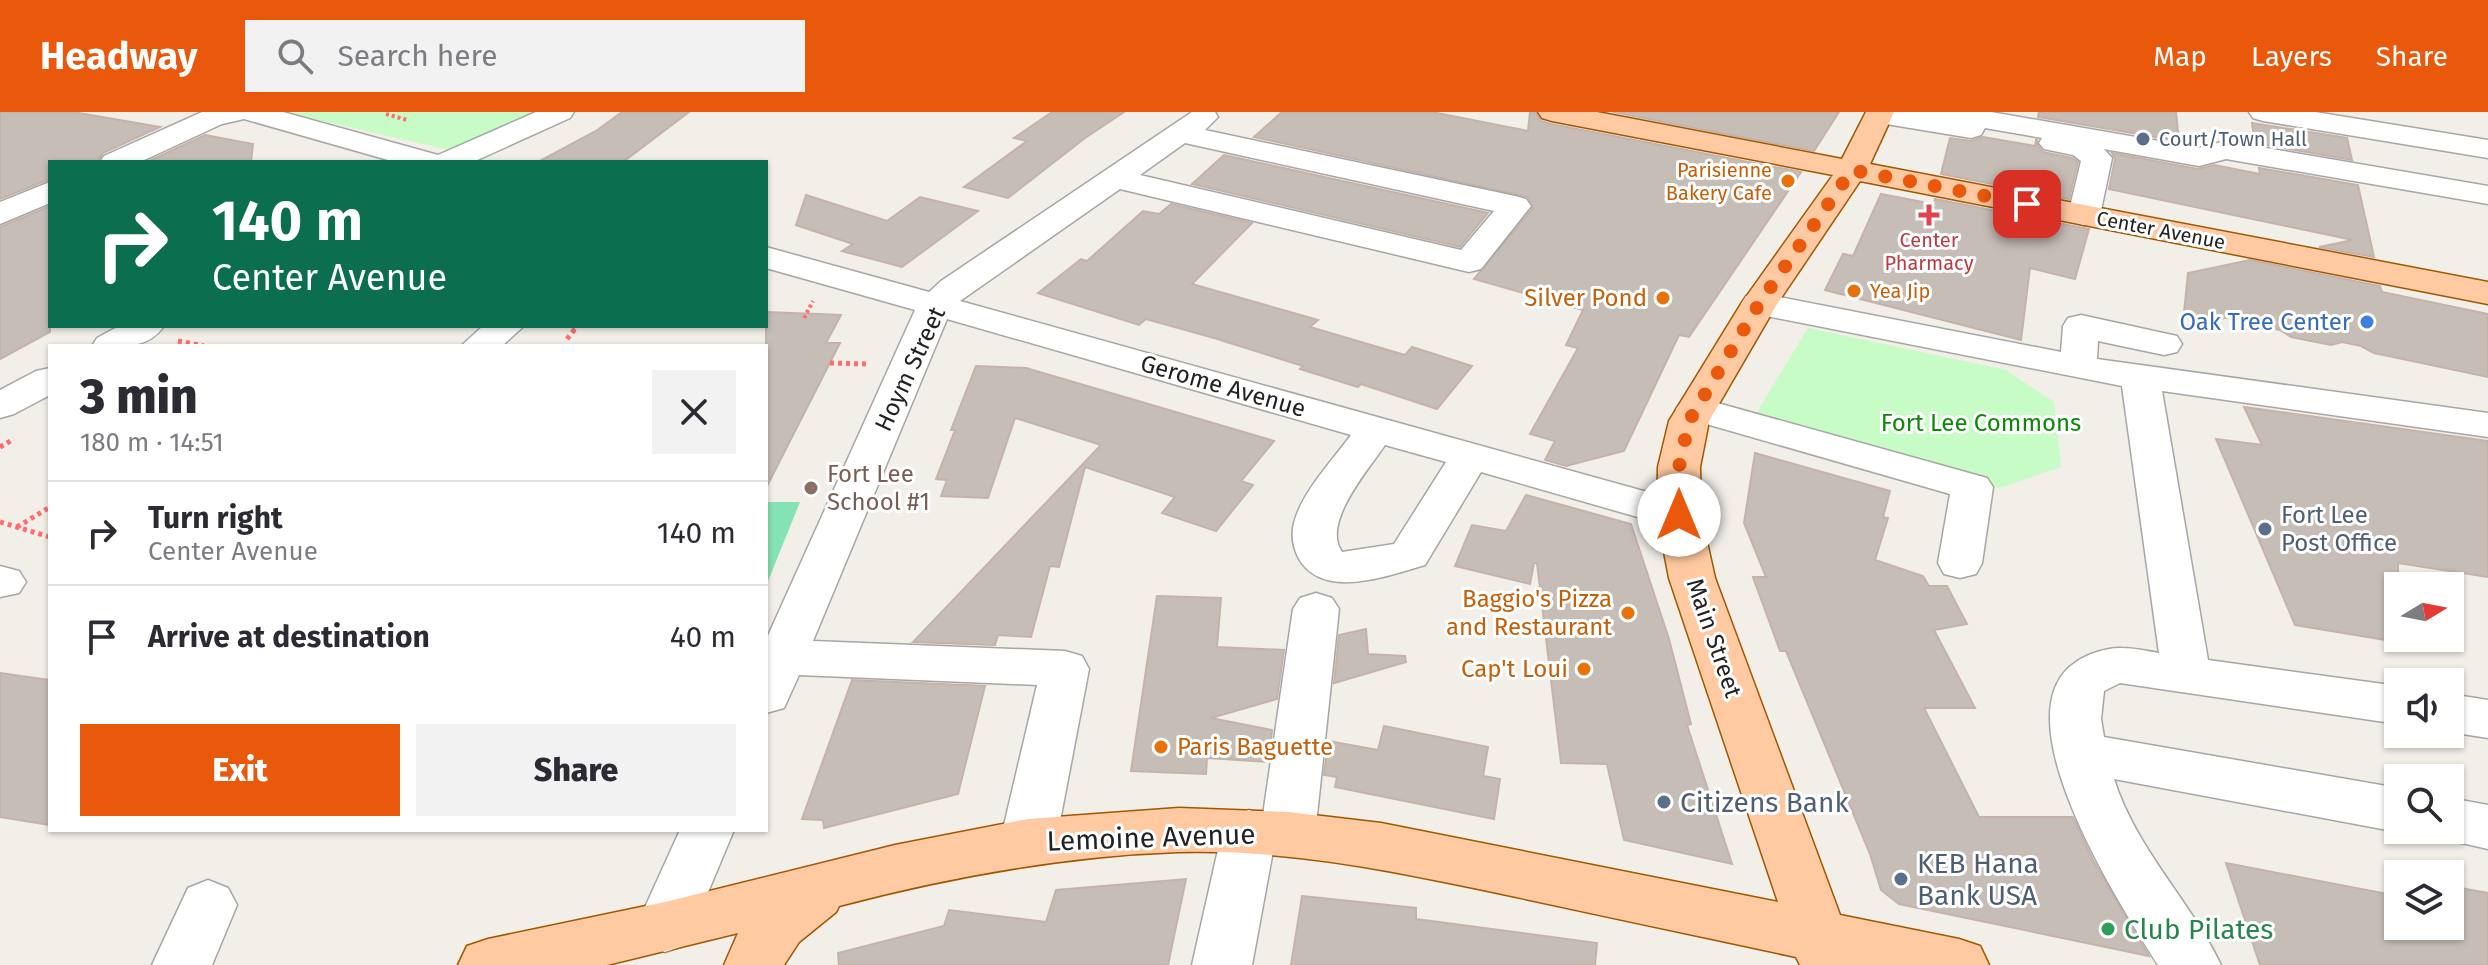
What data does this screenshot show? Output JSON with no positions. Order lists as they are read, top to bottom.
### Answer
{
  "streets": {
    "main road": ["Center Avenue", "Main Street", "Lemoine Avenue"],
    "street": ["Hoym Street", "Gerome Avenue"]
  },
  "crossings": [
    ["Center Avenue", "Main Street"],
    ["Hoym Street", "Gerome Avenue"],
    ["Gerome Avenue", "Main Street"],
    ["Main Street", "Lemoine Avenue"]
  ],
  "parks": ["Fort Lee Commons"],
  "places": {
    "other": [
      "Court/Town Hall",
      "Parisienne Bakery Cafe",
      "Yea Jip",
      "Silver Pond",
      "Oak Tree Center",
      "Fort Lee School #1",
      "Fort Lee Post Office",
      "Baggio's Pizza and Restaurant",
      "Cap't Loui",
      "Paris Baguette",
      "Citizens Bank",
      "KEB Hana Bank USA",
      "Club Pilates"
    ],
    "health": ["Center Pharmacy"]
  },
  "north": "right",
  "page": {
    "header": "Headway",
    "search": "Search here",
    "nav": ["Map", "Layers", "Share"],
    "turn": ["140 m", "Center Avenue"],
    "heading": ["3 min", "180 m · 14:51"],
    "list": [
      {
        "name": "Turn right",
        "note": "Center Avenue",
        "value": "140 m"
      },
      {
        "name": "Arrive at destination",
        "value": "40 m"
      }
    ],
    "buttons": ["Exit", "Share"]
  }
}
